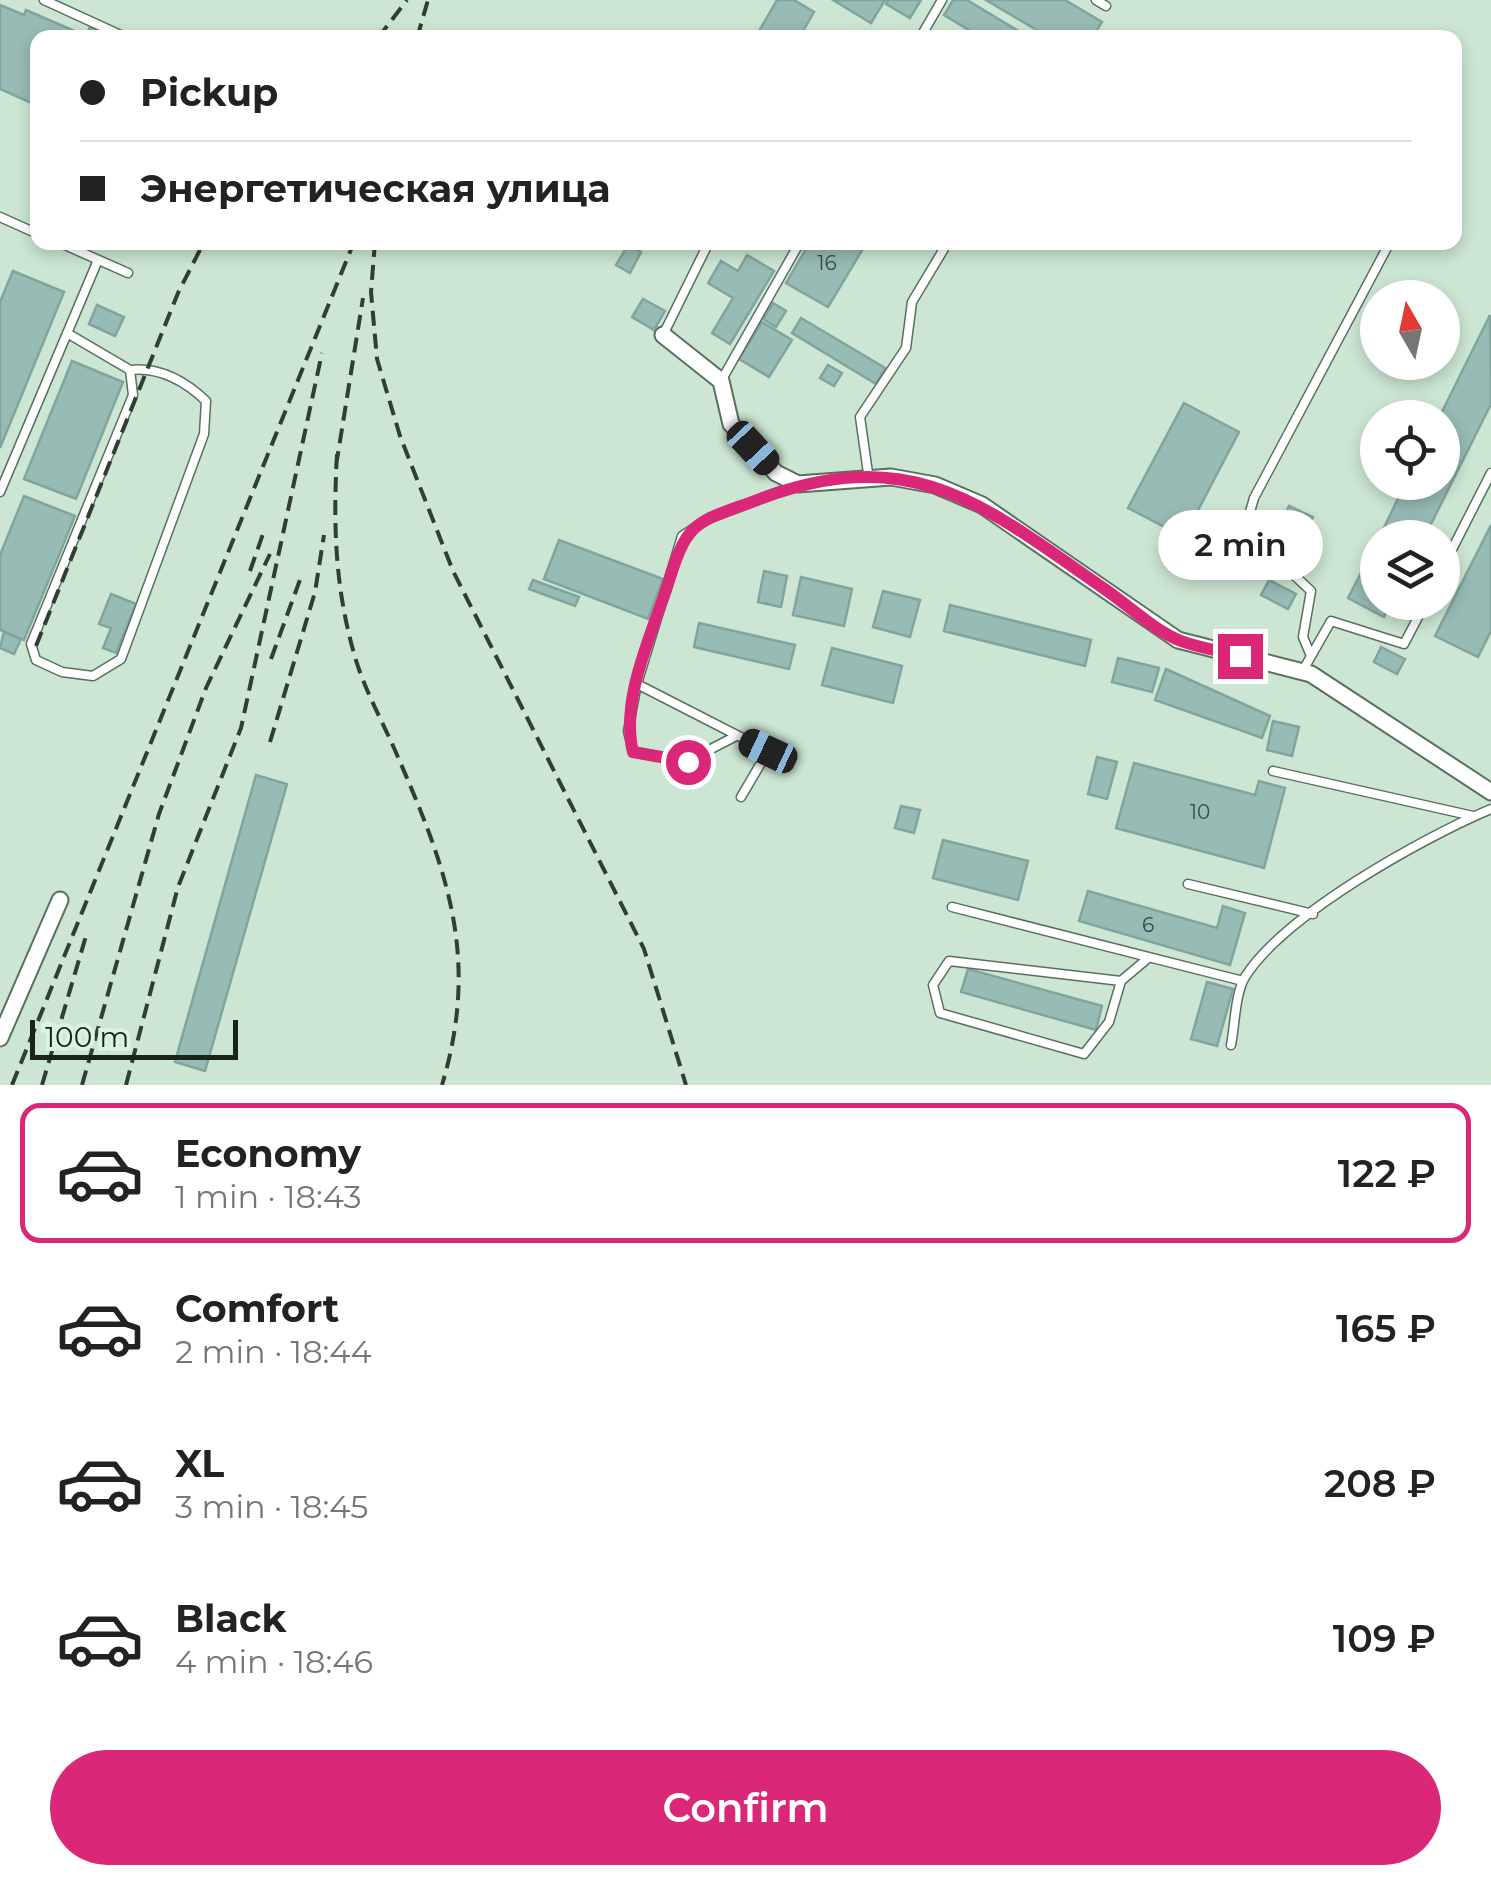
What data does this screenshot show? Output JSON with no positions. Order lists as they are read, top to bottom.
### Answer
{
  "house_numbers": ["16", "10", "6"],
  "scale_bar": "100 m",
  "north": "top",
  "page": {
    "banner": ["Pickup", "Энергетическая улица"],
    "bubble": "2 min",
    "scale": "100 m",
    "list": [
      {
        "name": "Economy",
        "note": "1 min · 18:43",
        "value": "122 ₽"
      },
      {
        "name": "Comfort",
        "note": "2 min · 18:44",
        "value": "165 ₽"
      },
      {
        "name": "XL",
        "note": "3 min · 18:45",
        "value": "208 ₽"
      },
      {
        "name": "Black",
        "note": "4 min · 18:46",
        "value": "109 ₽"
      }
    ],
    "buttons": "Confirm"
  }
}
